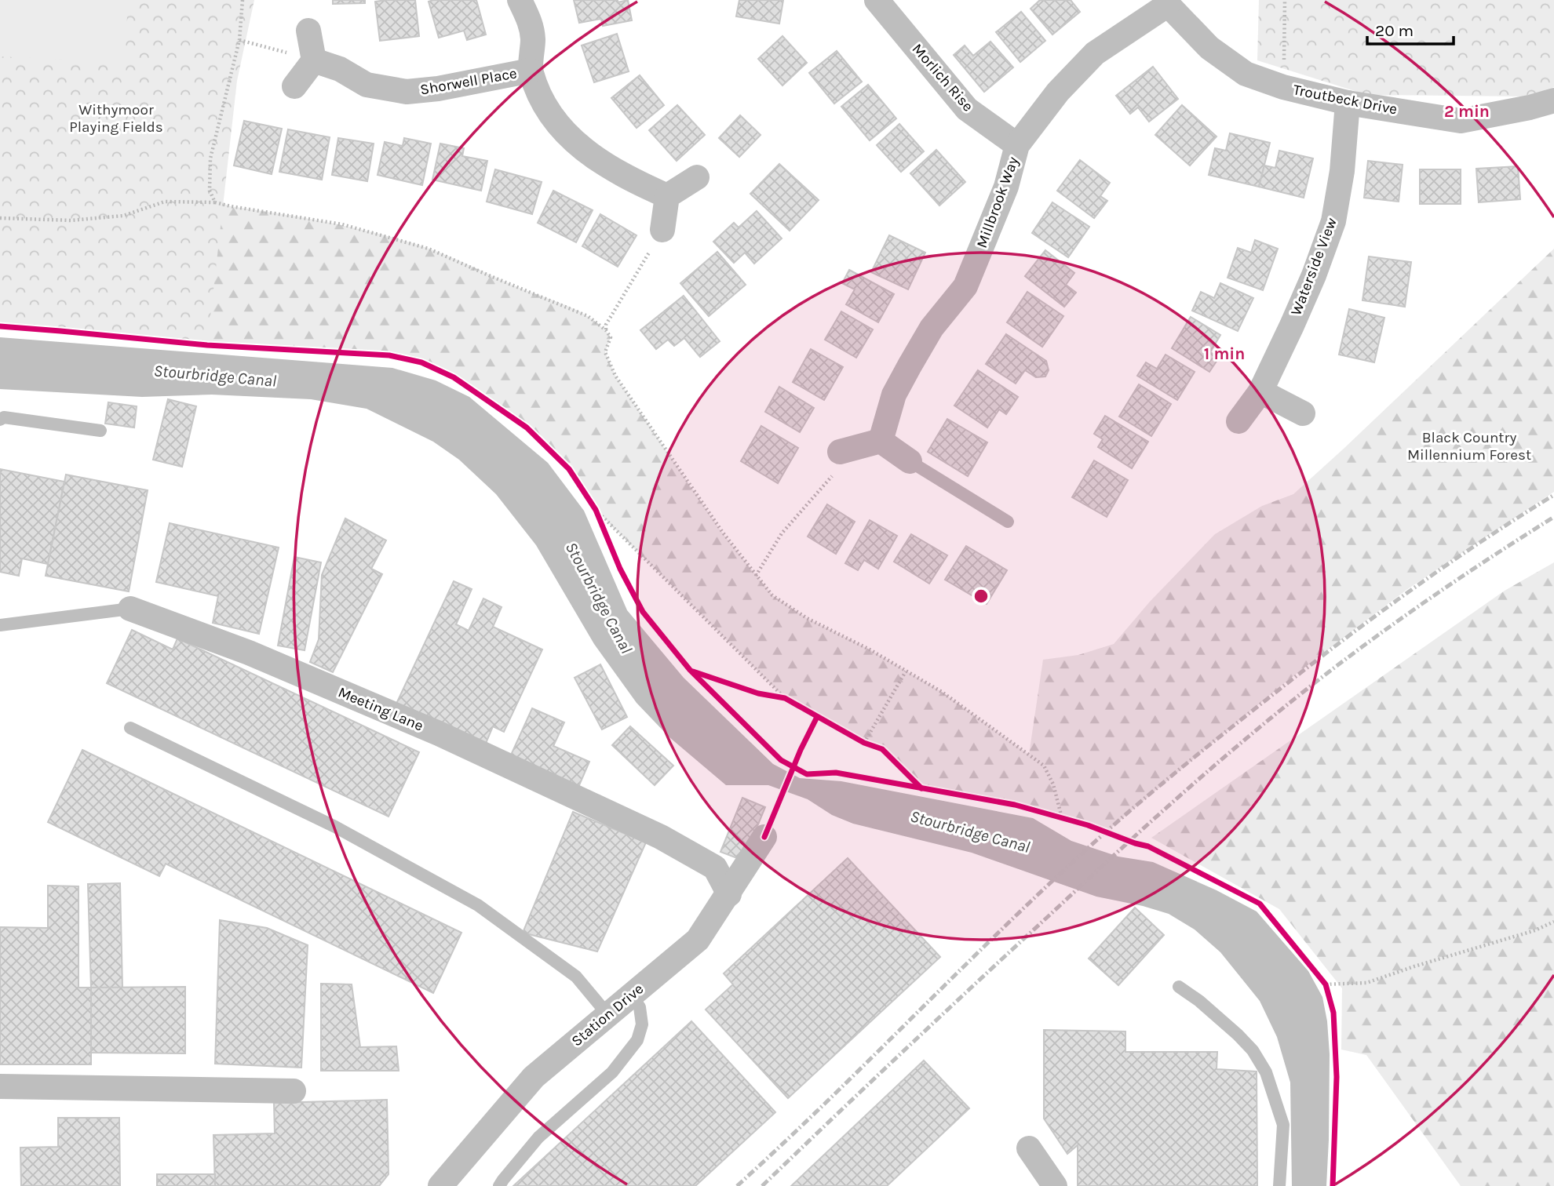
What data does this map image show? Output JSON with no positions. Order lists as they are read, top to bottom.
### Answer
{
  "streets": {
    "street": [
      "Morlich Rise",
      "Shorwell Place",
      "Troutbeck Drive",
      "Millbrook Way",
      "Waterside View",
      "Meeting Lane",
      "Station Drive"
    ]
  },
  "crossings": [
    ["Morlich Rise", "Millbrook Way"],
    ["Troutbeck Drive", "Millbrook Way"],
    ["Troutbeck Drive", "Waterside View"],
    ["Meeting Lane", "Station Drive"]
  ],
  "water": ["Stourbridge Canal"],
  "parks": ["Withymoor Playing Fields", "Black Country Millennium Forest"],
  "scale_bar": "20 m",
  "rings": ["2 min", "1 min"]
}
